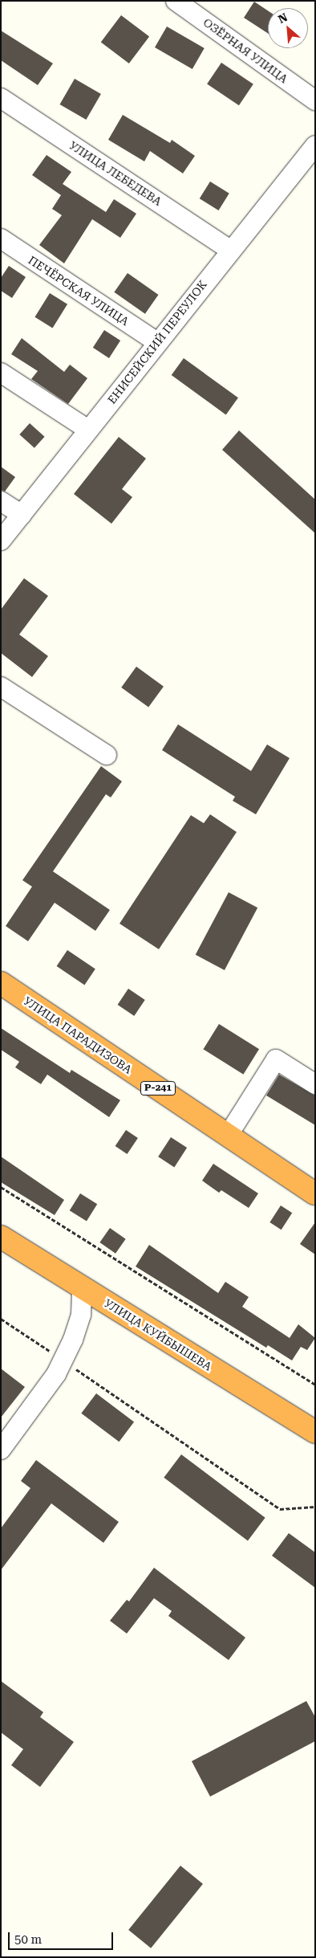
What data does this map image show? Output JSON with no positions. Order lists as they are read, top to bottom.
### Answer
{
  "streets": {
    "highway": ["УЛИЦА ПАРАДИЗОВА", "Р-241", "УЛИЦА КУЙБЫШЕВА"],
    "street": [
      "ОЗЁРНАЯ УЛИЦА",
      "УЛИЦА ЛЕБЕДЕВА",
      "ПЕЧЁРСКАЯ УЛИЦА",
      "ЕНИСЕЙСКИЙ ПЕРЕУЛОК"
    ]
  },
  "crossings": [
    ["УЛИЦА ЛЕБЕДЕВА", "ЕНИСЕЙСКИЙ ПЕРЕУЛОК"],
    ["ПЕЧЁРСКАЯ УЛИЦА", "ЕНИСЕЙСКИЙ ПЕРЕУЛОК"]
  ],
  "scale_bar": "50 m",
  "north": "top left"
}
